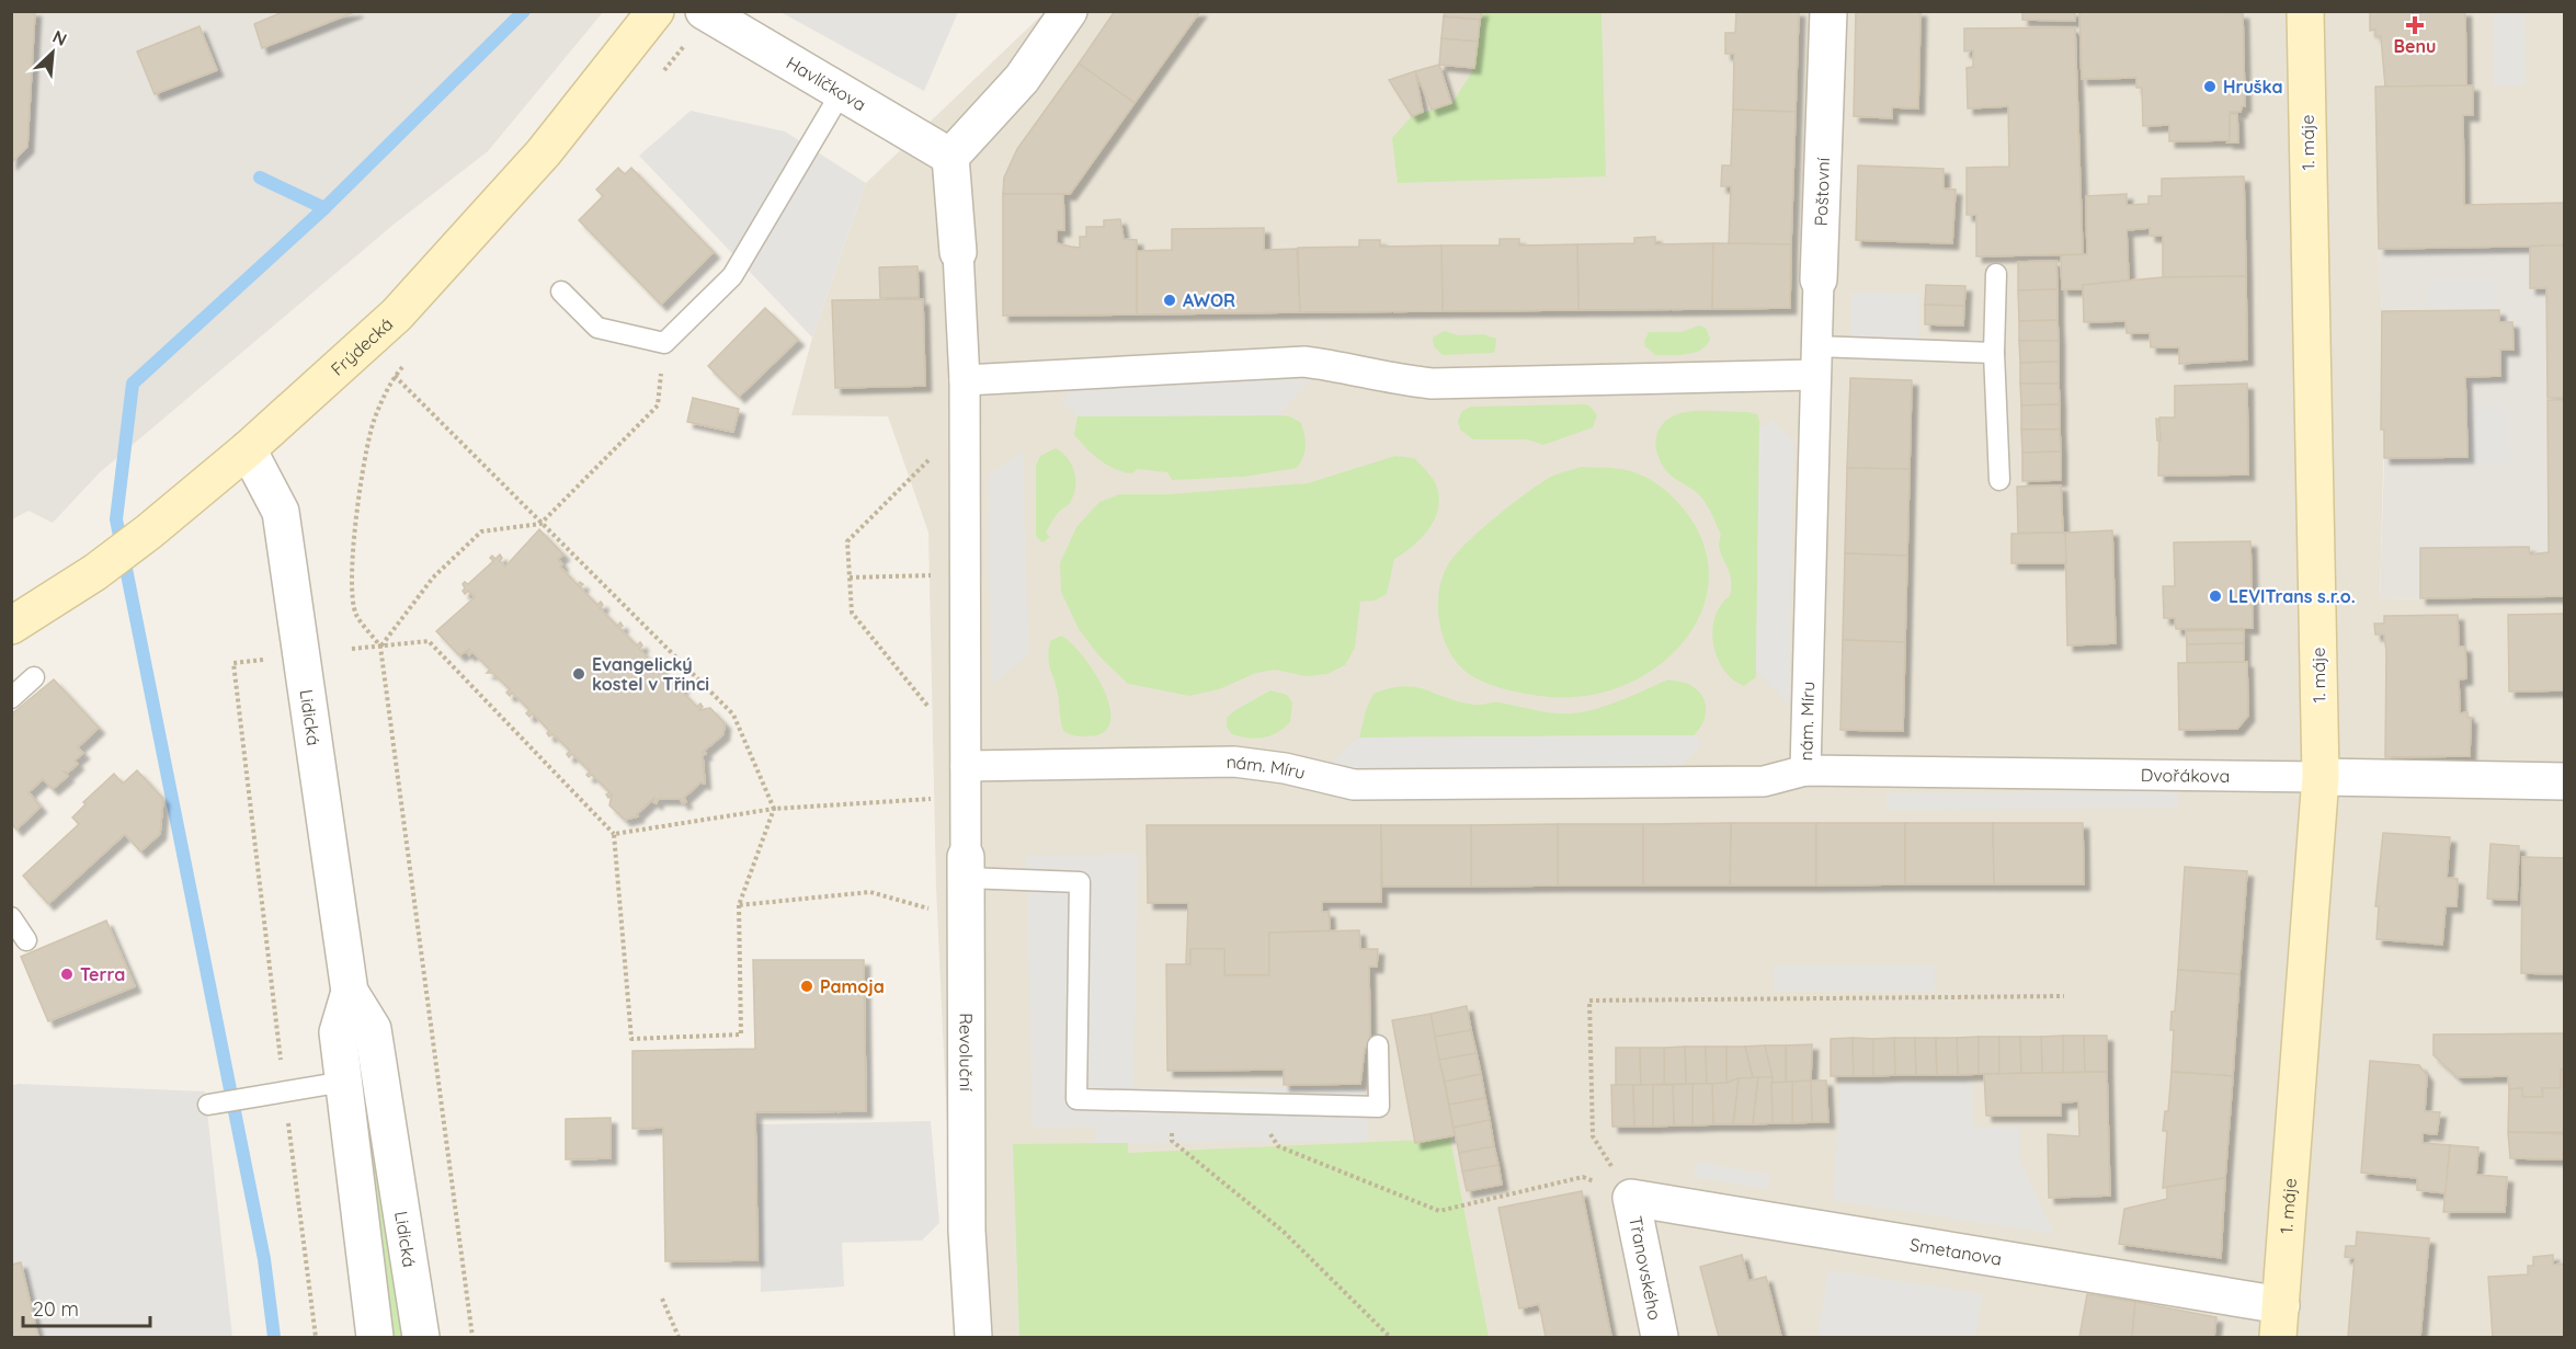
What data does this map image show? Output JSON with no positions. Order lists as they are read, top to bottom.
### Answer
{
  "streets": {
    "main road": ["1. máje", "Frýdecká"],
    "street": [
      "Havlíčkova",
      "Poštovní",
      "Lidická",
      "nám. Míru",
      "Dvořákova",
      "Revoluční",
      "Smetanova",
      "Třanovského"
    ]
  },
  "crossings": [
    ["1. máje", "Dvořákova"],
    ["1. máje", "Smetanova"],
    ["Poštovní", "nám. Míru"],
    ["Frýdecká", "Lidická"],
    ["nám. Míru", "Dvořákova"],
    ["nám. Míru", "Revoluční"],
    ["Smetanova", "Třanovského"]
  ],
  "places": {
    "health": ["Benu"],
    "other": [
      "Hruška",
      "AWOR",
      "LEVITrans s.r.o.",
      "Evangelický kostel v Třinci",
      "Terra",
      "Pamoja"
    ]
  },
  "scale_bar": "20 m",
  "north": "top right"
}
